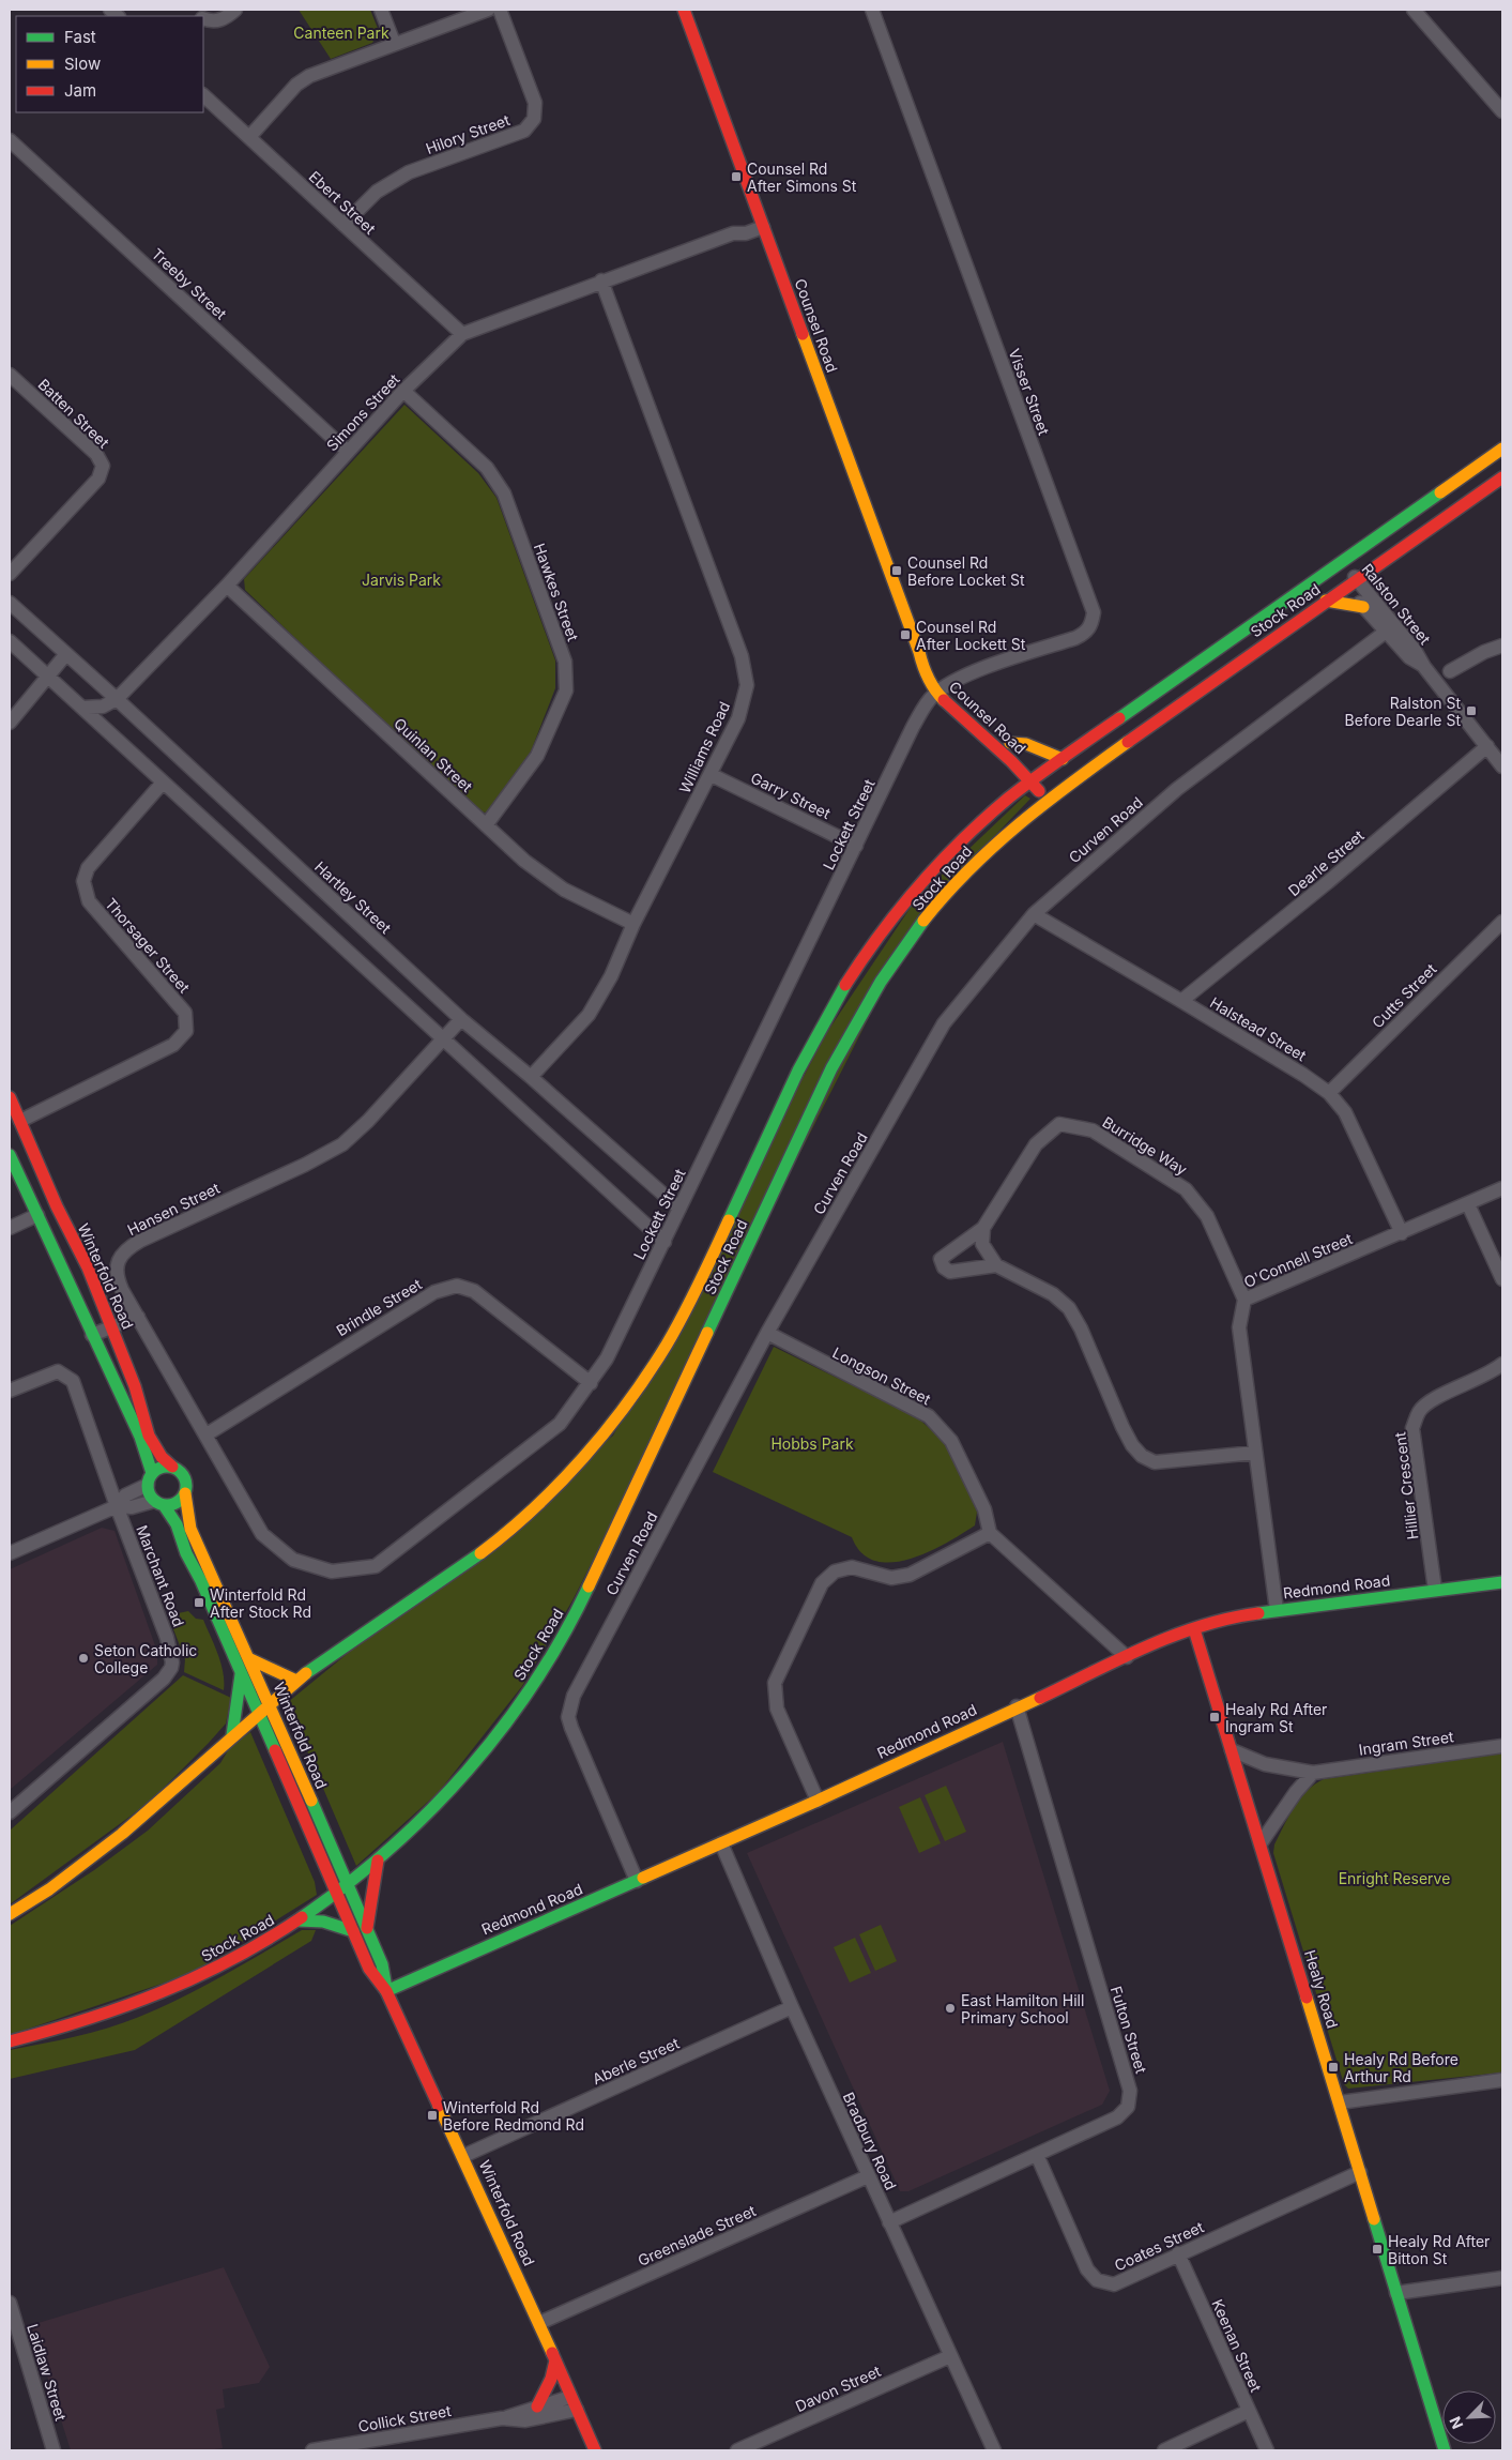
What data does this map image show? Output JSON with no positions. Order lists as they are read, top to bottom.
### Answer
{
  "streets": {
    "main road": [
      "Counsel Road",
      "Stock Road",
      "Winterfold Road",
      "Redmond Road",
      "Healy Road"
    ],
    "street": [
      "Hilory Street",
      "Ebert Street",
      "Treeby Street",
      "Visser Street",
      "Simons Street",
      "Batten Street",
      "Hawkes Street",
      "Ralston Street",
      "Williams Road",
      "Quinlan Street",
      "Garry Street",
      "Lockett Street",
      "Curven Road",
      "Dearle Street",
      "Hartley Street",
      "Thorsager Street",
      "Cutts Street",
      "Halstead Street",
      "Burridge Way",
      "Hansen Street",
      "O'Connell Street",
      "Brindle Street",
      "Longson Street",
      "Hillier Crescent",
      "Marchant Road",
      "Ingram Street",
      "Fulton Street",
      "Aberle Street",
      "Bradbury Road",
      "Greenslade Street",
      "Coates Street",
      "Keenan Street",
      "Laidlaw Street",
      "Davon Street",
      "Collick Street"
    ]
  },
  "crossings": [
    ["Hilory Street", "Ebert Street"],
    ["Ebert Street", "Simons Street"],
    ["Treeby Street", "Simons Street"],
    ["Counsel Road", "Visser Street"],
    ["Counsel Road", "Simons Street"],
    ["Counsel Road", "Stock Road"],
    ["Counsel Road", "Lockett Street"],
    ["Visser Street", "Lockett Street"],
    ["Simons Street", "Hawkes Street"],
    ["Simons Street", "Williams Road"],
    ["Simons Street", "Quinlan Street"],
    ["Simons Street", "Hartley Street"],
    ["Hawkes Street", "Quinlan Street"],
    ["Ralston Street", "Stock Road"],
    ["Ralston Street", "Curven Road"],
    ["Ralston Street", "Dearle Street"],
    ["Stock Road", "Winterfold Road"],
    ["Williams Road", "Quinlan Street"],
    ["Williams Road", "Garry Street"],
    ["Williams Road", "Hartley Street"],
    ["Garry Street", "Lockett Street"],
    ["Lockett Street", "Hartley Street"],
    ["Lockett Street", "Hansen Street"],
    ["Lockett Street", "Brindle Street"],
    ["Curven Road", "Halstead Street"],
    ["Curven Road", "Longson Street"],
    ["Curven Road", "Redmond Road"],
    ["Dearle Street", "Halstead Street"],
    ["Hartley Street", "Hansen Street"],
    ["Thorsager Street", "Winterfold Road"],
    ["Cutts Street", "Halstead Street"],
    ["Halstead Street", "O'Connell Street"],
    ["Burridge Way", "O'Connell Street"],
    ["Hansen Street", "Brindle Street"],
    ["O'Connell Street", "Redmond Road"],
    ["Winterfold Road", "Redmond Road"],
    ["Winterfold Road", "Aberle Street"],
    ["Winterfold Road", "Greenslade Street"],
    ["Winterfold Road", "Collick Street"],
    ["Hillier Crescent", "Redmond Road"],
    ["Redmond Road", "Healy Road"],
    ["Redmond Road", "Fulton Street"],
    ["Redmond Road", "Bradbury Road"],
    ["Ingram Street", "Healy Road"],
    ["Healy Road", "Coates Street"],
    ["Fulton Street", "Bradbury Road"],
    ["Fulton Street", "Coates Street"],
    ["Aberle Street", "Bradbury Road"],
    ["Bradbury Road", "Greenslade Street"],
    ["Bradbury Road", "Davon Street"],
    ["Coates Street", "Keenan Street"]
  ],
  "parks": [
    "Canteen Park",
    "Jarvis Park",
    "Hobbs Park",
    "Enright Reserve"
  ],
  "places": {
    "transit": [
      "Counsel Rd After Simons St",
      "Counsel Rd Before Locket St",
      "Counsel Rd After Lockett St",
      "Ralston St Before Dearle St",
      "Winterfold Rd After Stock Rd",
      "Healy Rd After Ingram St",
      "Healy Rd Before Arthur Rd",
      "Winterfold Rd Before Redmond Rd",
      "Healy Rd After Bitton St"
    ],
    "other": ["Seton Catholic College", "East Hamilton Hill Primary School"]
  },
  "legend": ["Fast", "Slow", "Jam"],
  "north": "bottom left"
}
